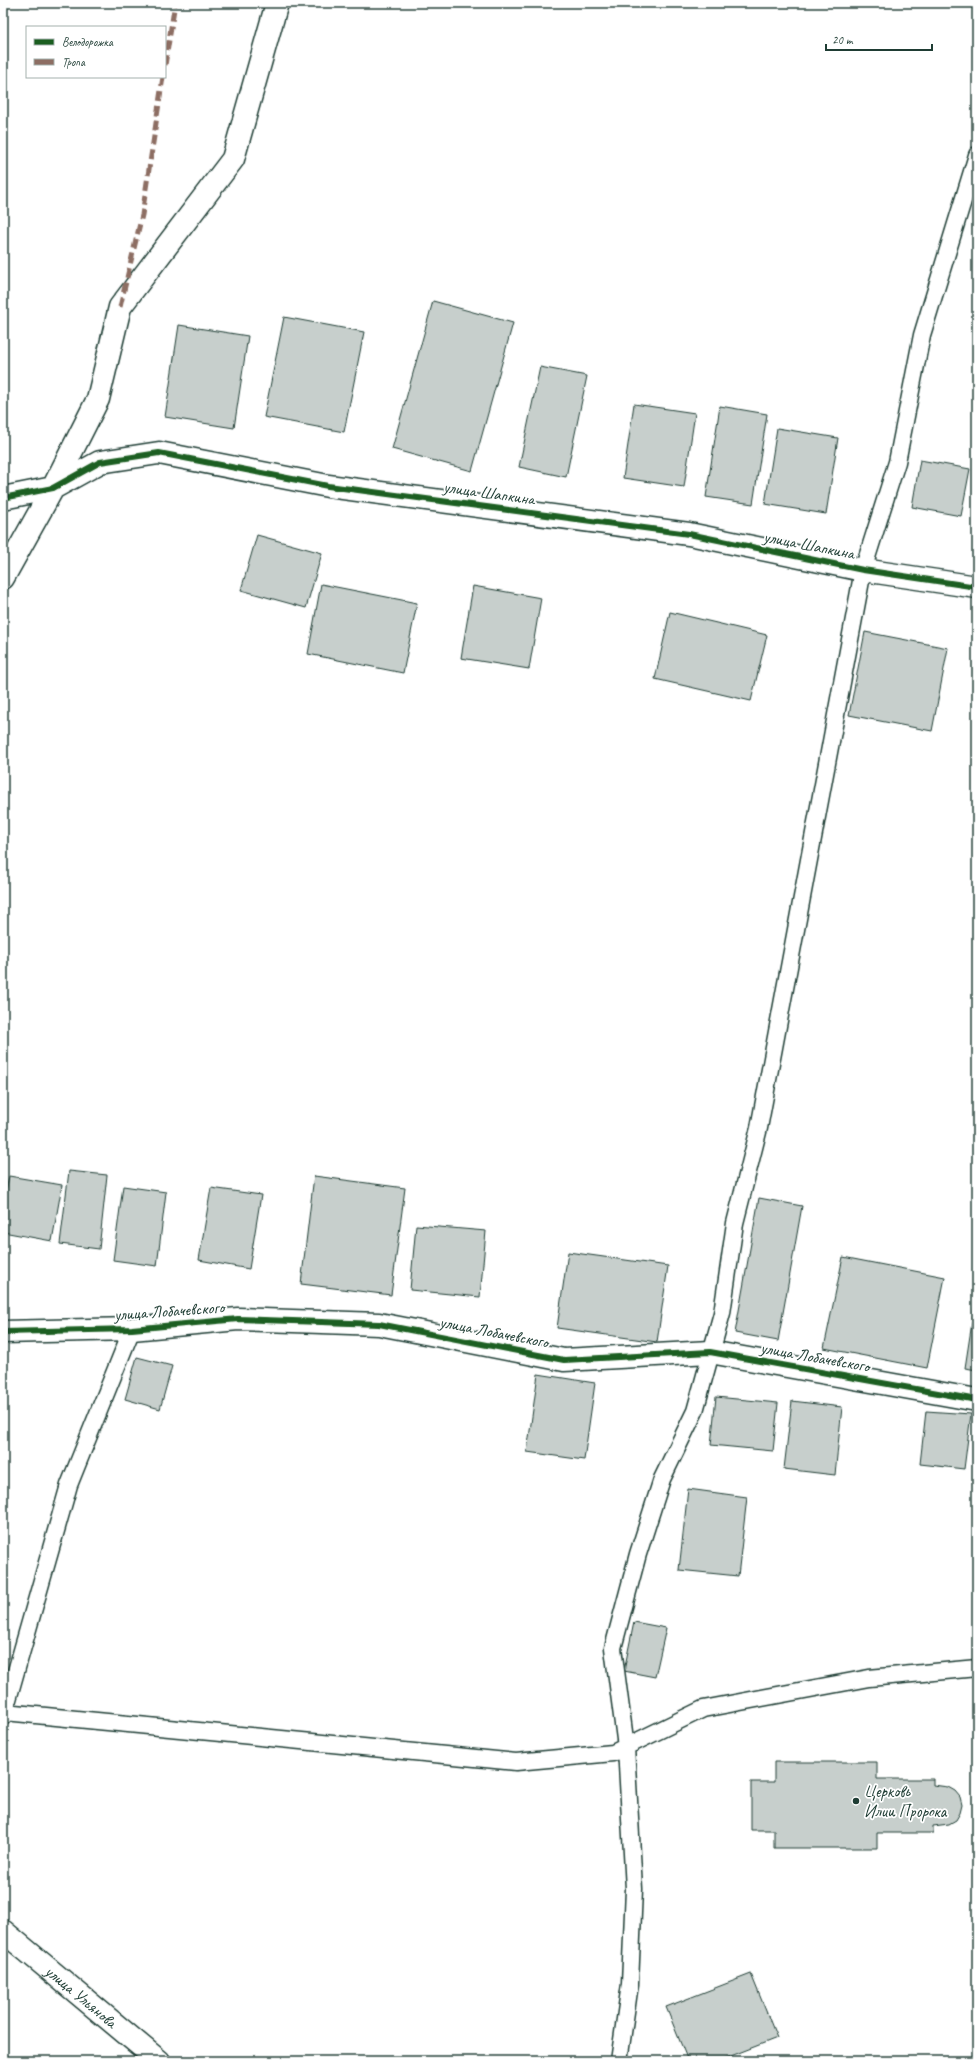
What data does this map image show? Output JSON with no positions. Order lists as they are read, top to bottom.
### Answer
{
  "streets": {
    "street": ["улица Шапкина", "улица Лобачевского", "улица Ульянова"]
  },
  "places": ["Церковь Илии Пророка"],
  "legend": ["Велодорожка", "Тропа"],
  "scale_bar": "20 m"
}
